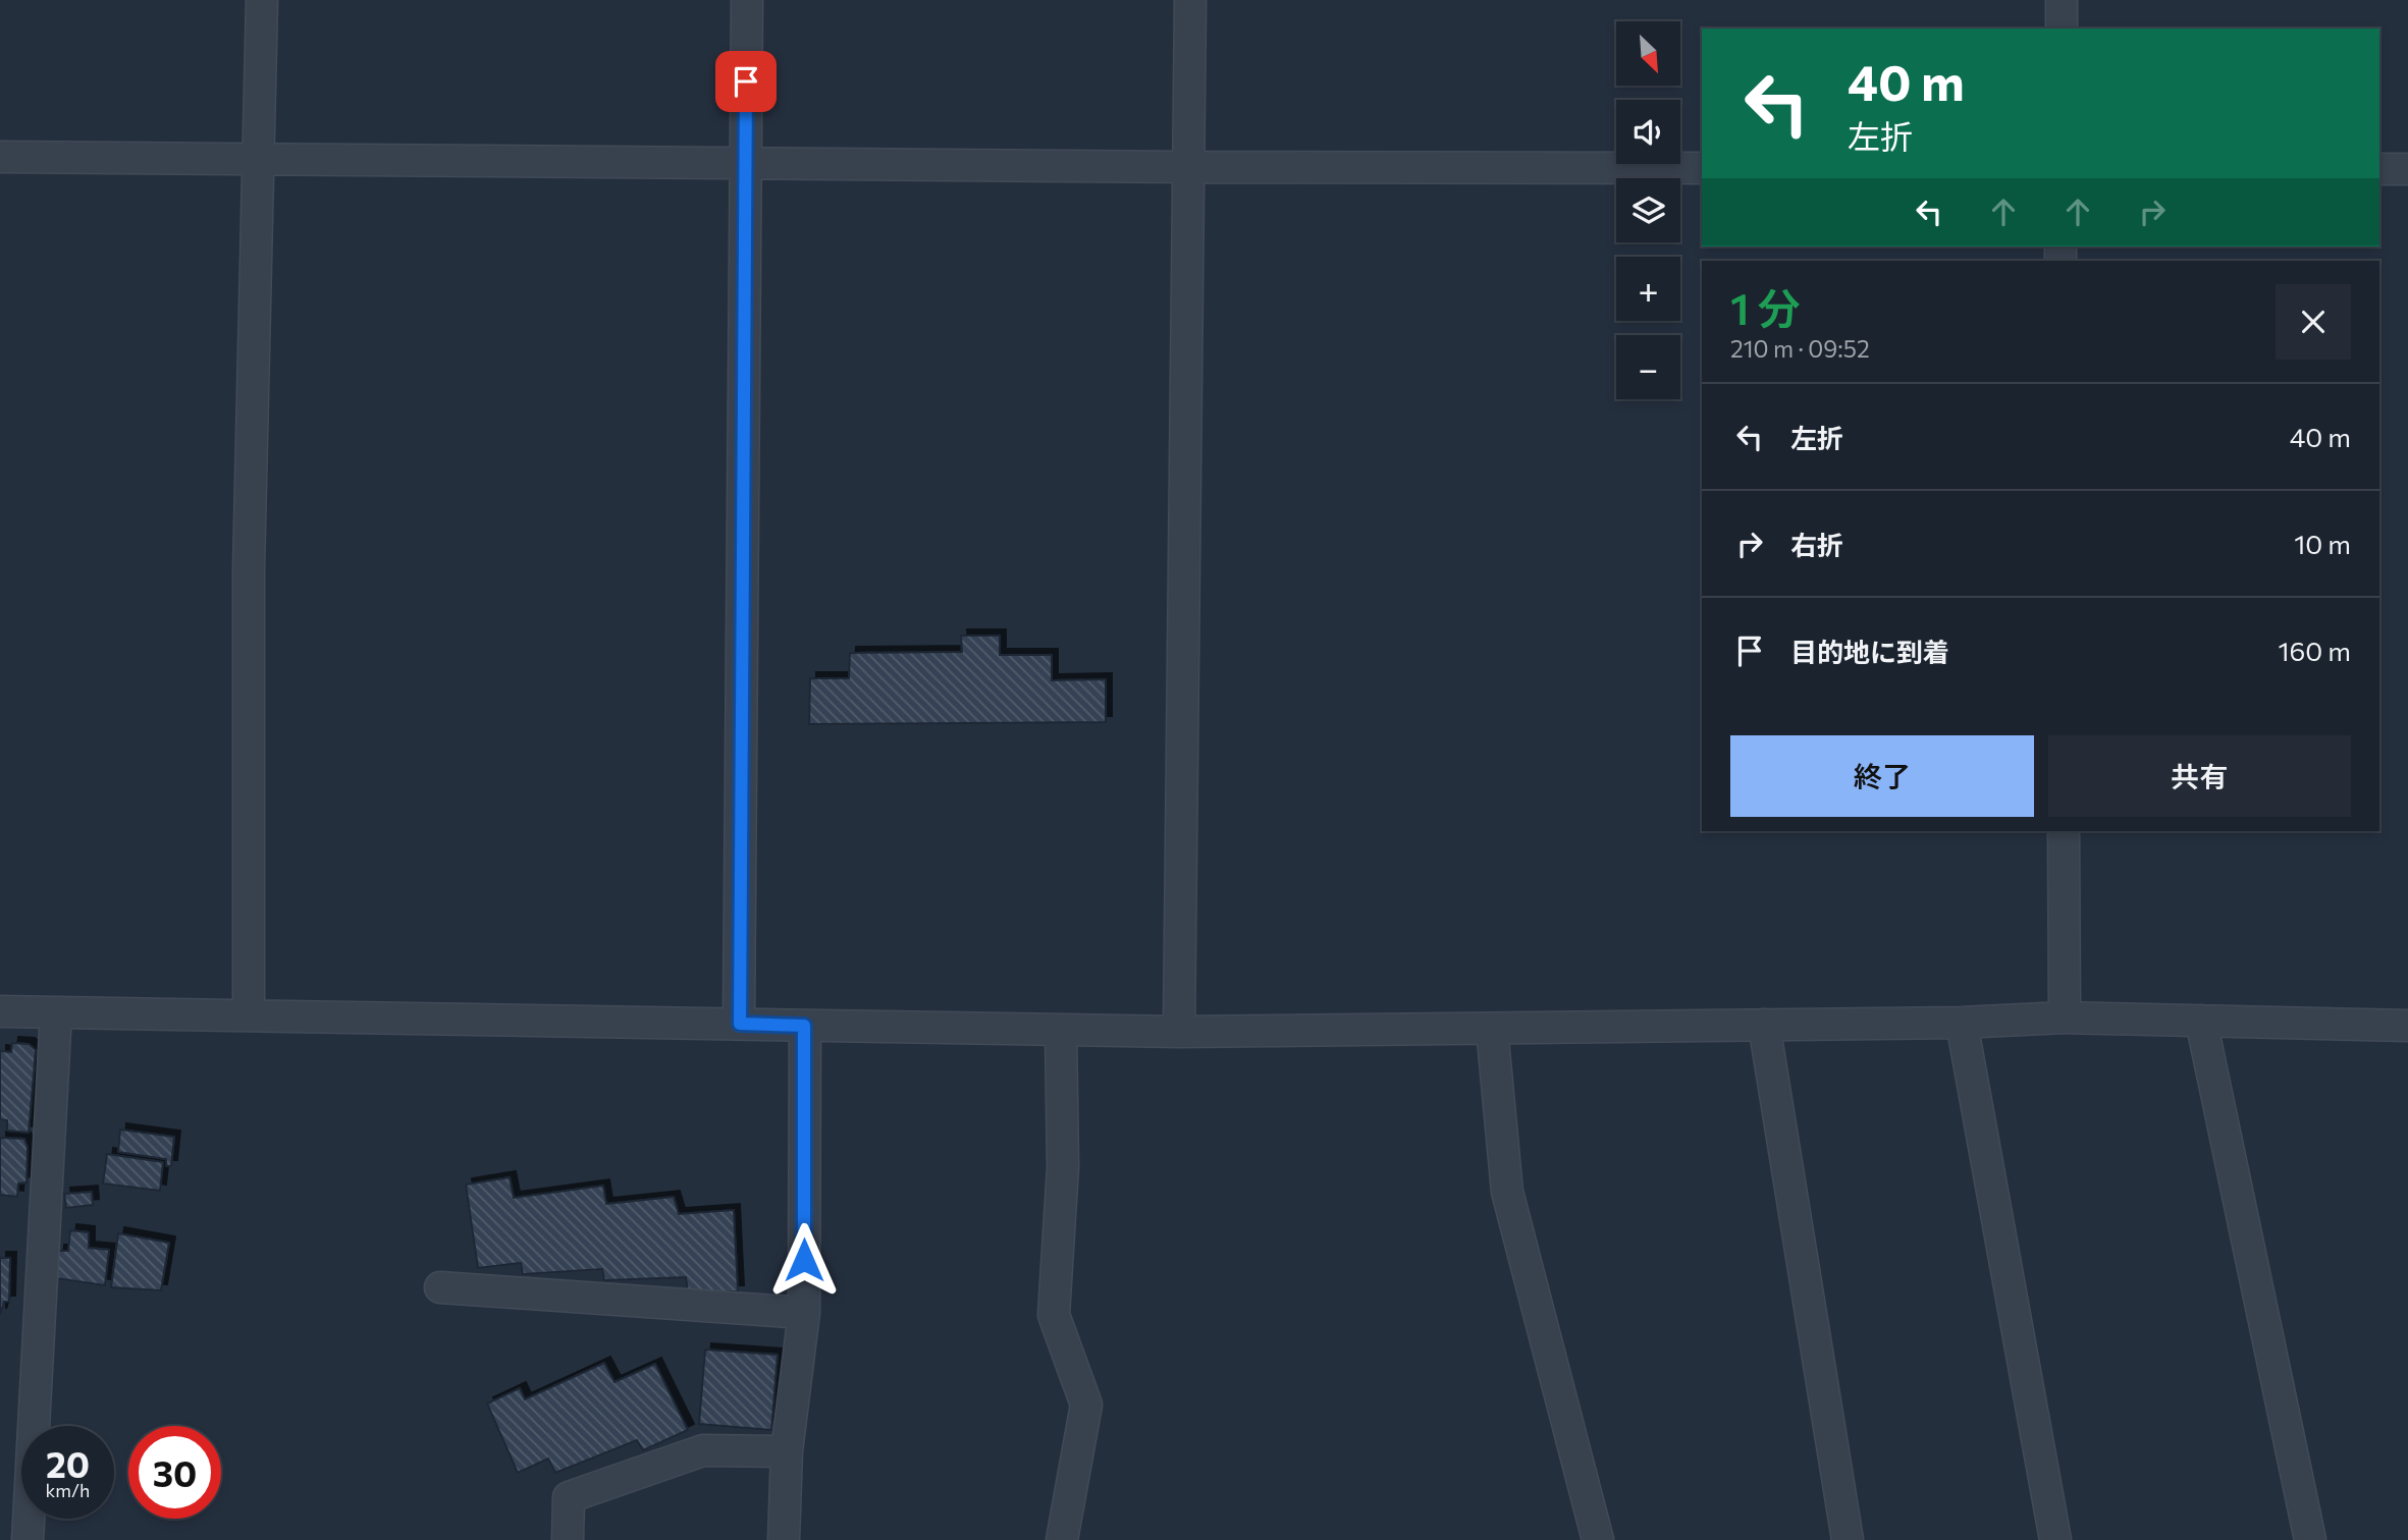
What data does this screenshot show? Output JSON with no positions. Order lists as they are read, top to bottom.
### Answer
{
  "north": "bottom right",
  "page": {
    "map_buttons": ["+", "−"],
    "turn": ["40 m", "左折"],
    "heading": ["1 分", "210 m · 09:52"],
    "list": [
      {
        "name": "左折",
        "value": "40 m"
      },
      {
        "name": "右折",
        "value": "10 m"
      },
      {
        "name": "目的地に到着",
        "value": "160 m"
      }
    ],
    "buttons": ["終了", "共有"],
    "speed": "20 km/h",
    "limit": "30"
  }
}
